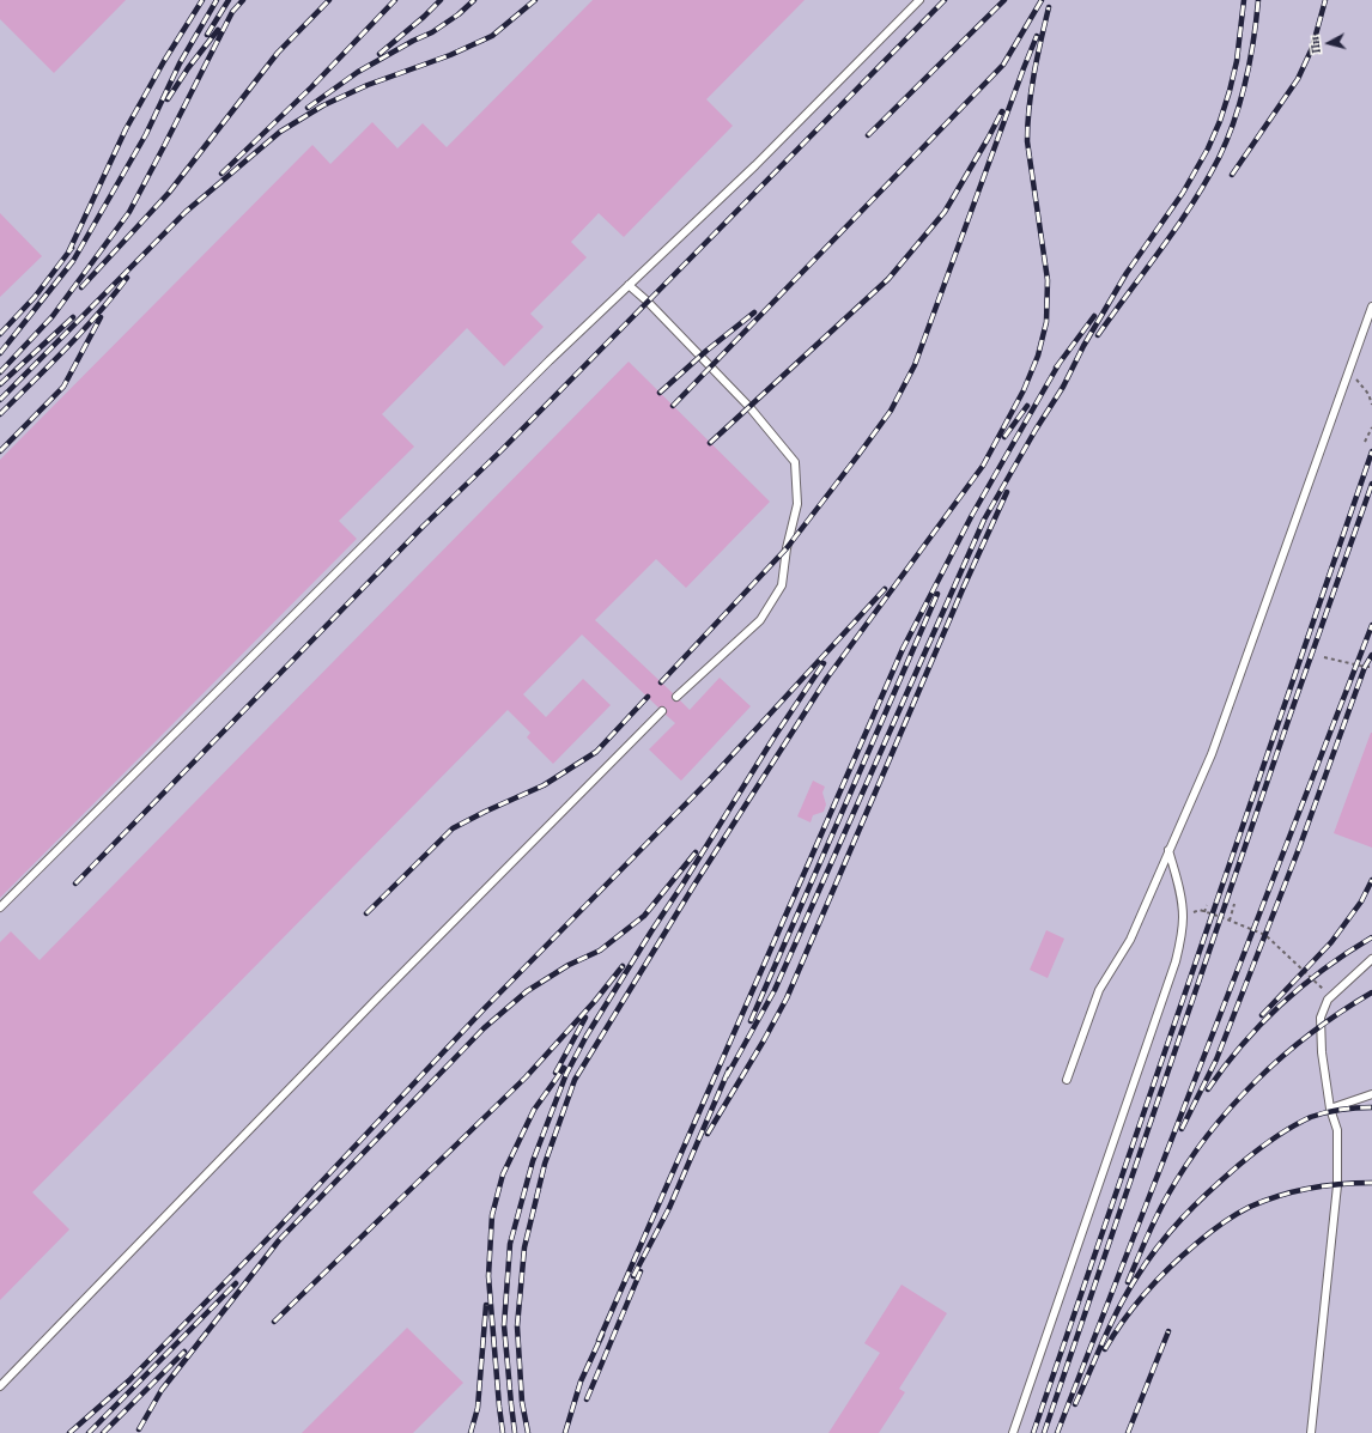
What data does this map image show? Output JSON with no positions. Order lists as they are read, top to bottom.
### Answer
{
  "north": "left"
}
